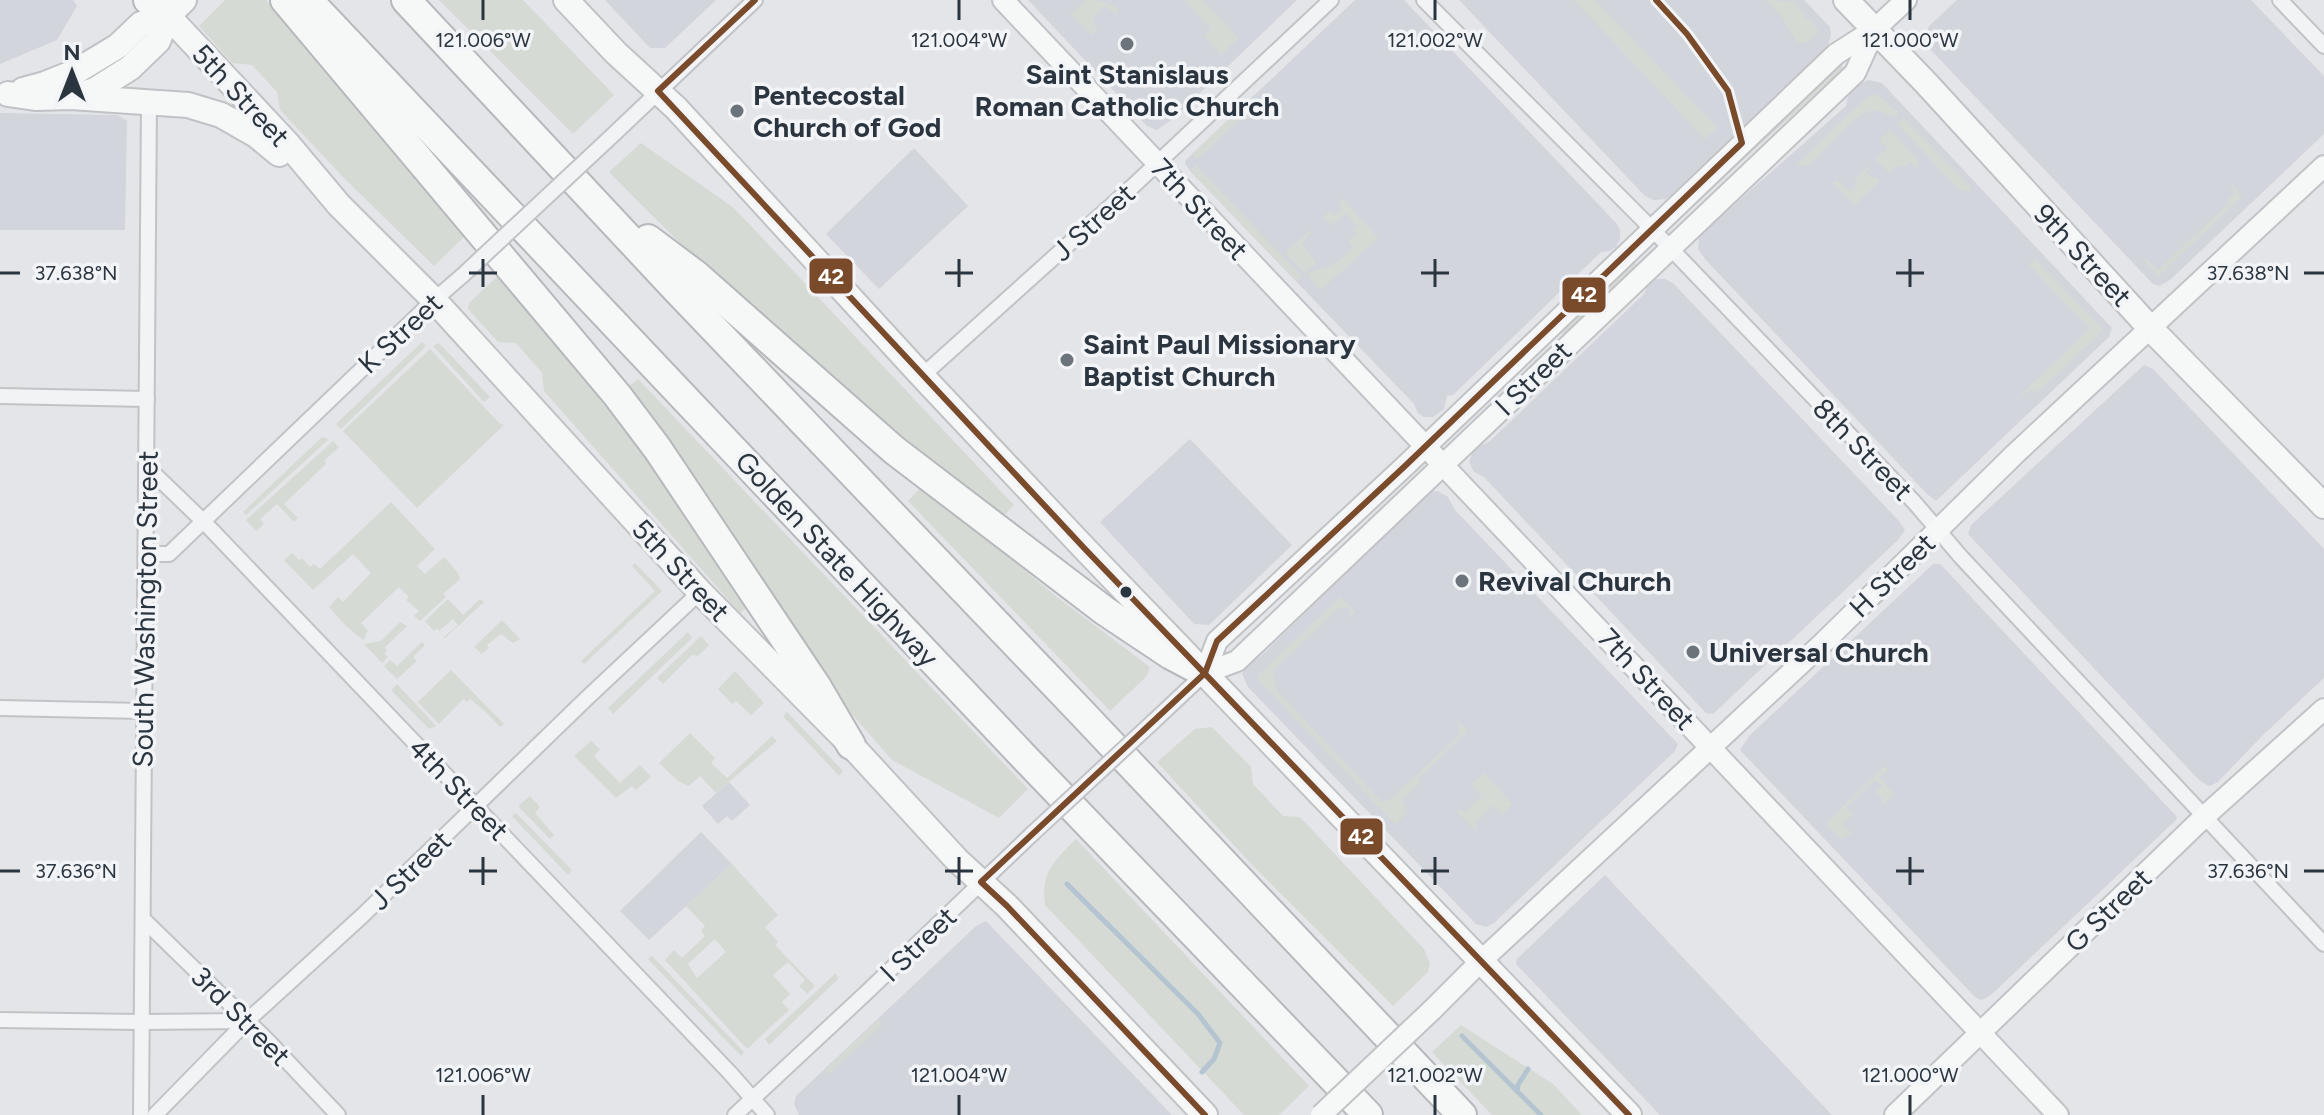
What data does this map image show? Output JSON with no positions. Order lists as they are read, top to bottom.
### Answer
{
  "streets": {
    "highway": ["Golden State Highway"],
    "main road": ["5th Street", "9th Street"],
    "street": [
      "7th Street",
      "J Street",
      "K Street",
      "I Street",
      "8th Street",
      "H Street",
      "South Washington Street",
      "4th Street",
      "G Street",
      "3rd Street"
    ]
  },
  "crossings": [
    ["5th Street", "J Street"],
    ["5th Street", "K Street"],
    ["5th Street", "I Street"],
    ["7th Street", "J Street"],
    ["7th Street", "I Street"],
    ["7th Street", "H Street"],
    ["7th Street", "G Street"],
    ["J Street", "4th Street"],
    ["J Street", "3rd Street"],
    ["9th Street", "I Street"],
    ["9th Street", "H Street"],
    ["K Street", "South Washington Street"],
    ["K Street", "4th Street"],
    ["I Street", "8th Street"],
    ["I Street", "4th Street"],
    ["8th Street", "H Street"],
    ["8th Street", "G Street"],
    ["South Washington Street", "4th Street"],
    ["South Washington Street", "3rd Street"]
  ],
  "places": [
    "Saint Stanislaus Roman Catholic Church",
    "Pentecostal Church of God",
    "Saint Paul Missionary Baptist Church",
    "Revival Church",
    "Universal Church"
  ],
  "lines": ["transit line 42"],
  "north": "top",
  "coordinates": [
    "121.006°W",
    "121.004°W",
    "121.002°W",
    "121.000°W",
    "37.638°N",
    "37.636°N"
  ]
}
